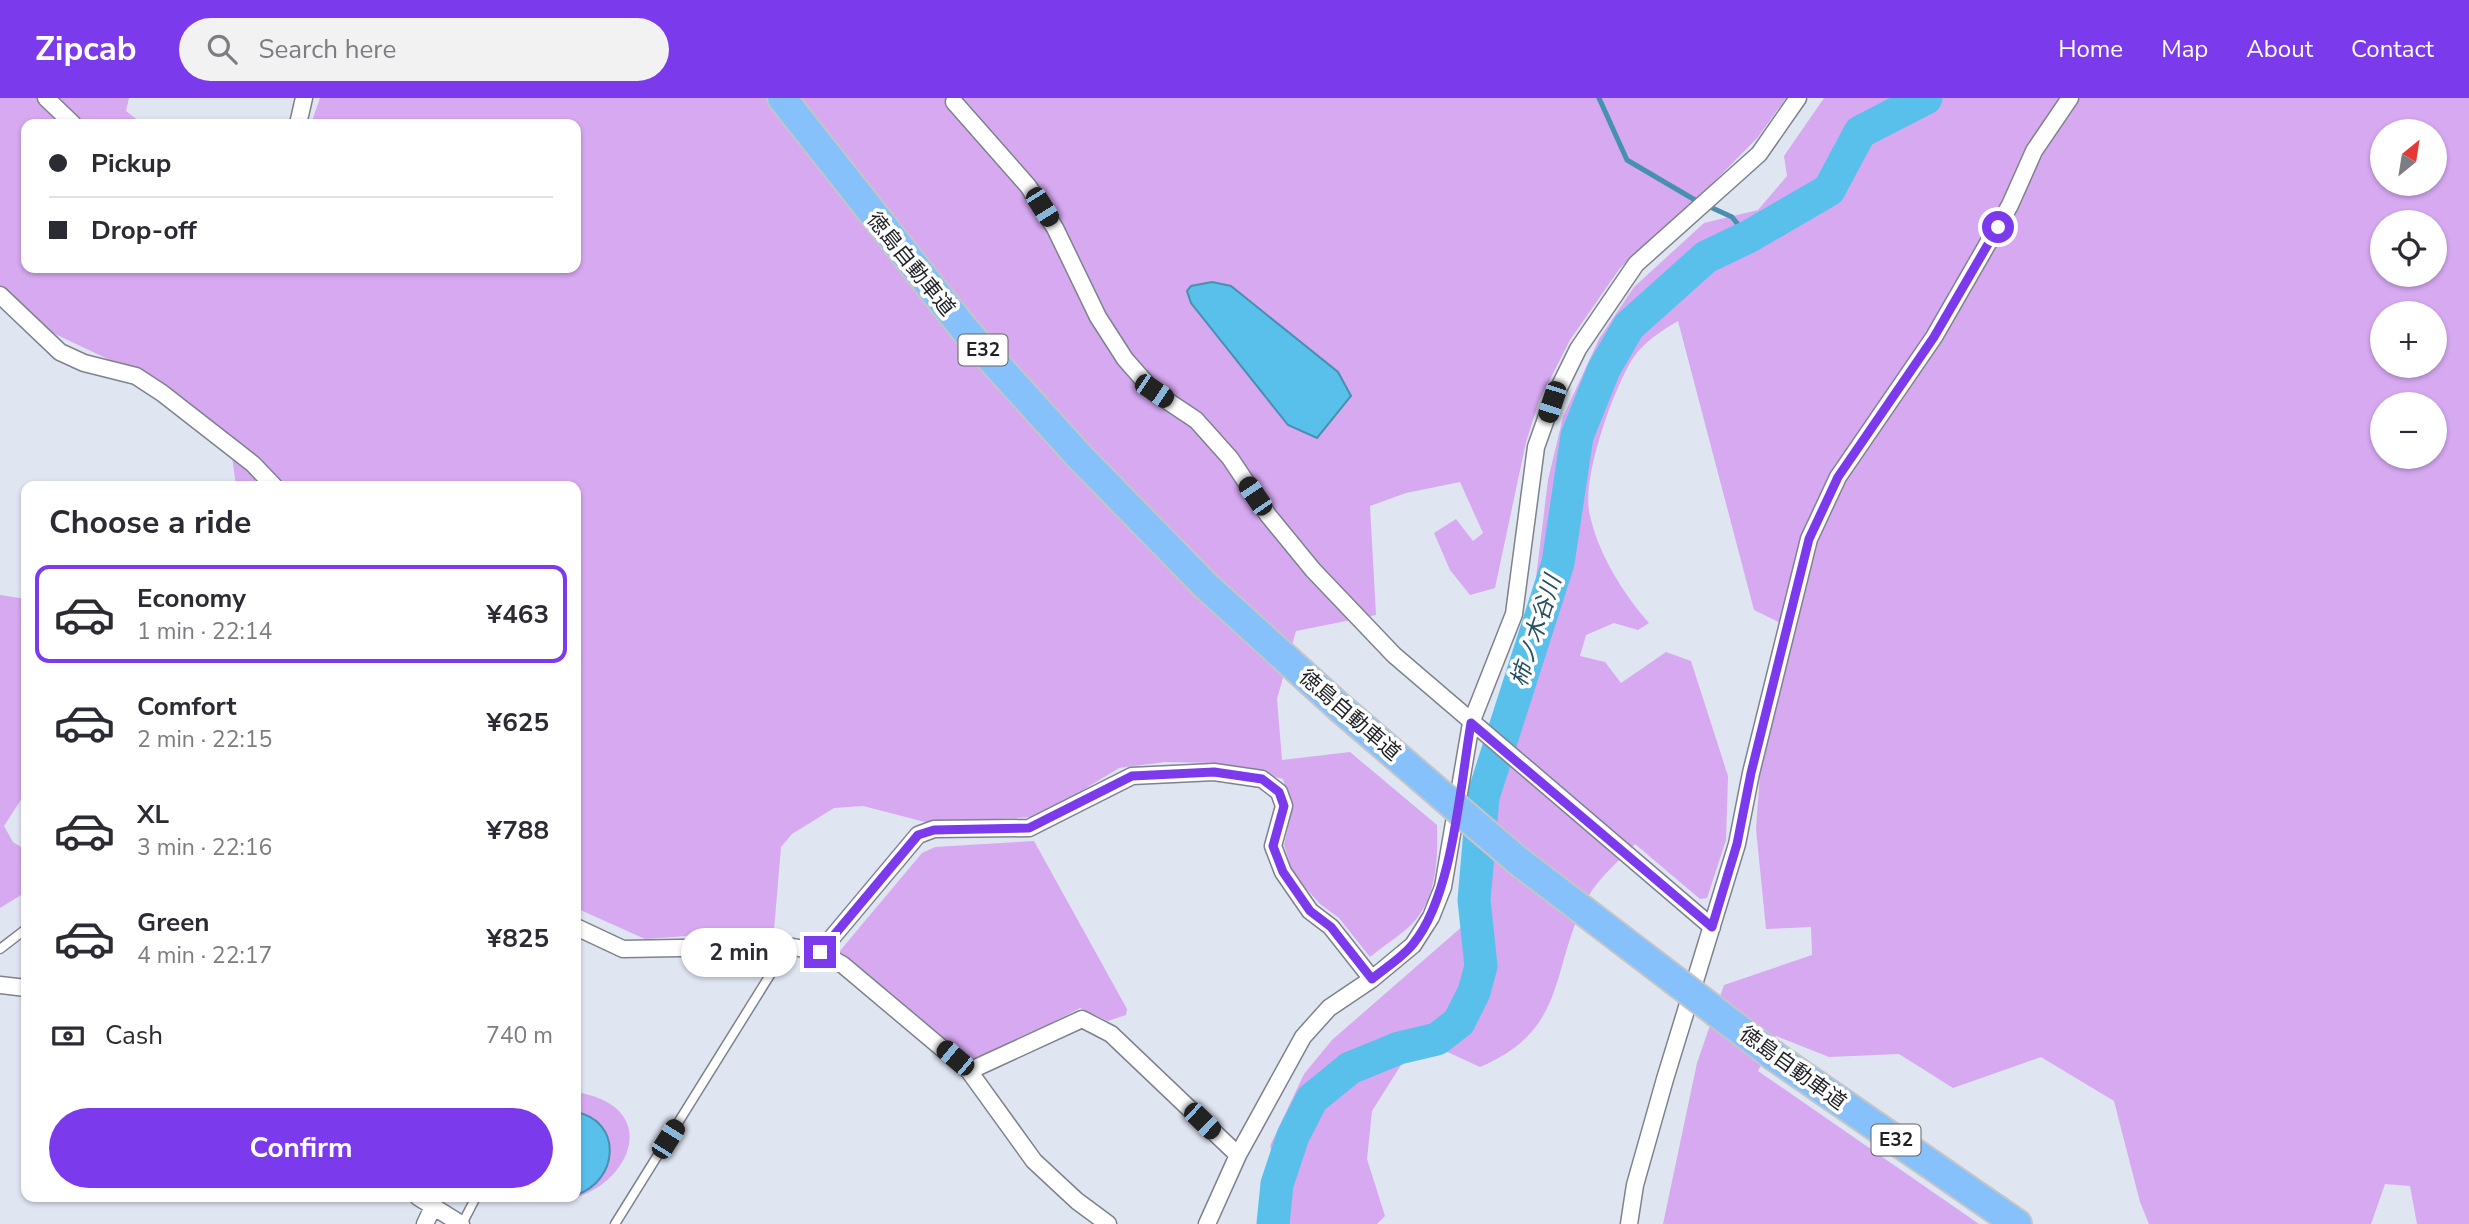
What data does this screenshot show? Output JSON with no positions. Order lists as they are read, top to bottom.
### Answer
{
  "streets": {
    "highway": ["徳島自動車道", "E32"]
  },
  "water": ["柿ノ木谷川"],
  "north": "top right",
  "page": {
    "header": "Zipcab",
    "search": "Search here",
    "nav": [
      "Home",
      "Map",
      "About",
      "Contact"
    ],
    "map_buttons": ["+", "−"],
    "banner": ["Pickup", "Drop-off"],
    "heading": "Choose a ride",
    "list": [
      {
        "name": "Economy",
        "note": "1 min · 22:14",
        "value": "¥463"
      },
      {
        "name": "Comfort",
        "note": "2 min · 22:15",
        "value": "¥625"
      },
      {
        "name": "XL",
        "note": "3 min · 22:16",
        "value": "¥788"
      },
      {
        "name": "Green",
        "note": "4 min · 22:17",
        "value": "¥825"
      }
    ],
    "bubble": "2 min",
    "pay": ["Cash", "740 m"],
    "buttons": "Confirm"
  }
}
